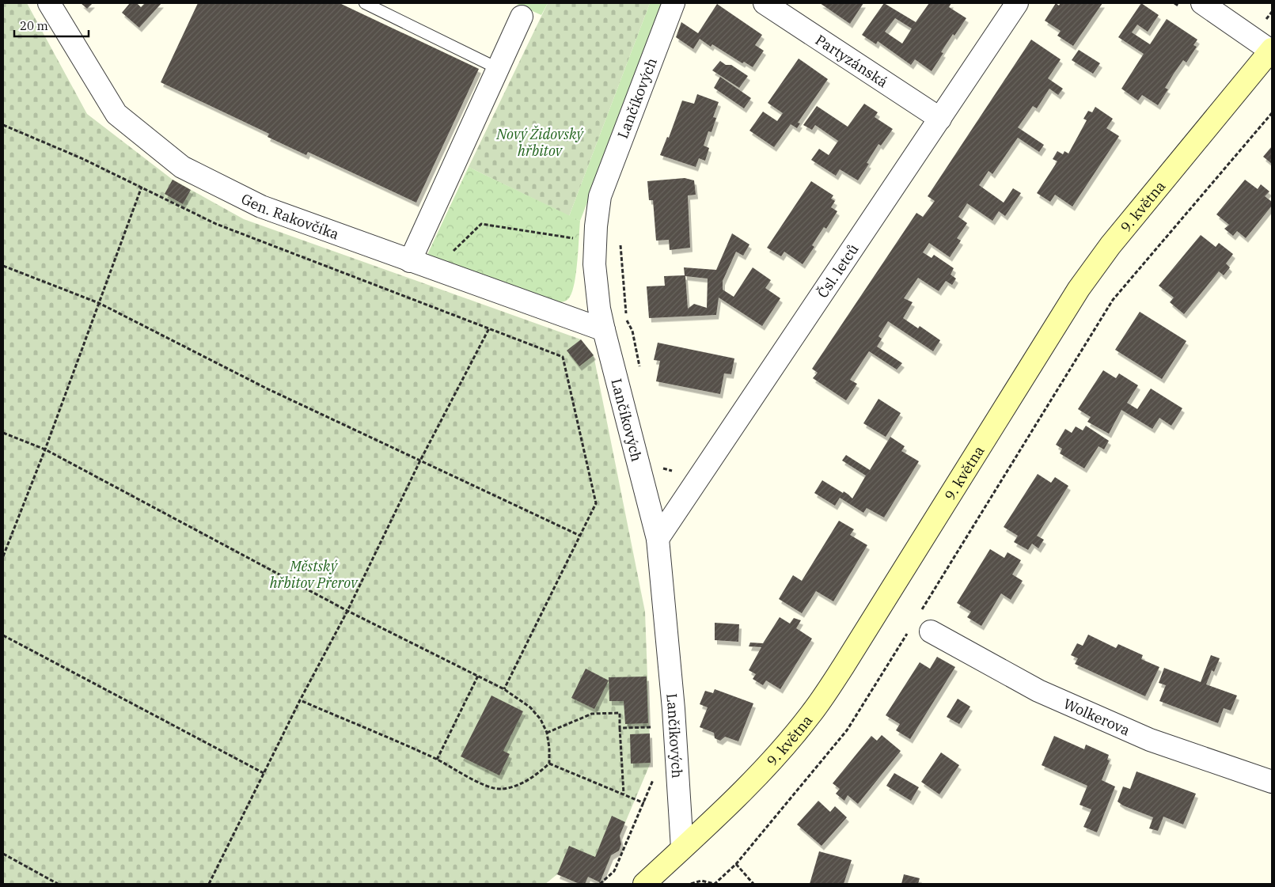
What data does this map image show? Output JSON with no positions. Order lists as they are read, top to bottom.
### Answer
{
  "streets": {
    "main road": ["9. května"],
    "street": [
      "Partyzánská",
      "Lančíkových",
      "Gen. Rakovčíka",
      "Čsl. letců",
      "Wolkerova"
    ]
  },
  "crossings": [
    ["Partyzánská", "Čsl. letců"],
    ["Lančíkových", "9. května"],
    ["Lančíkových", "Gen. Rakovčíka"],
    ["Lančíkových", "Čsl. letců"]
  ],
  "parks": ["Nový Židovský hřbitov", "Městský hřbitov Přerov"],
  "scale_bar": "20 m"
}
